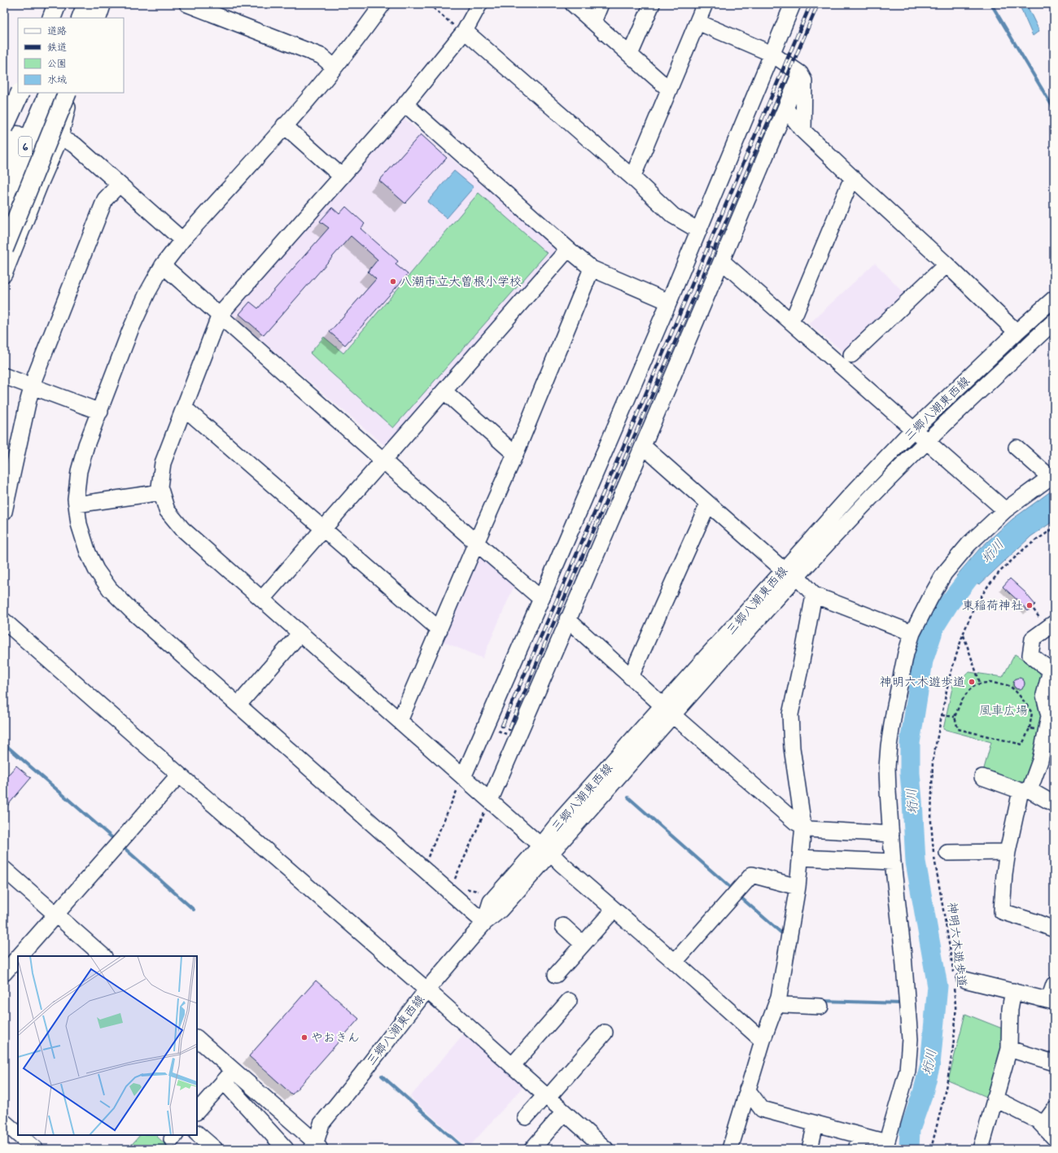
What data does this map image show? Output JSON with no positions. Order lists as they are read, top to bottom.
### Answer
{
  "streets": {
    "main road": ["6"],
    "street": ["三郷八潮東西線"],
    "path": ["神明六木遊歩道"]
  },
  "water": ["垳川"],
  "parks": ["風車広場"],
  "places": [
    "八潮市立大曽根小学校",
    "東稲荷神社",
    "神明六木遊歩道",
    "やおきん"
  ],
  "legend": [
    "道路",
    "鉄道",
    "公園",
    "水域"
  ]
}
